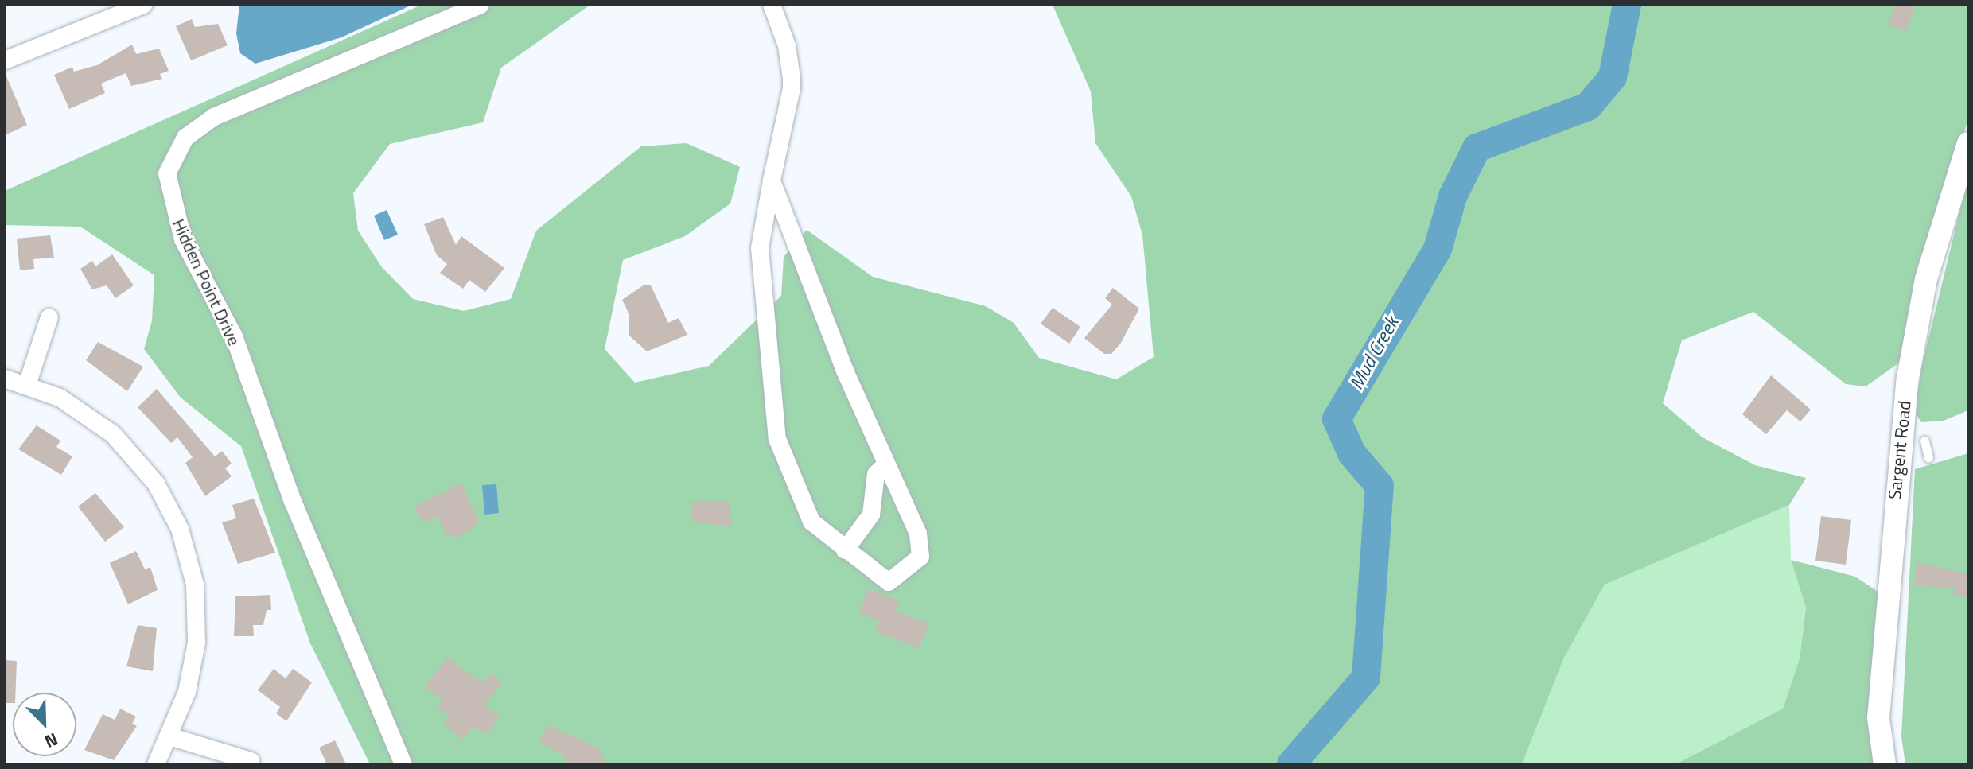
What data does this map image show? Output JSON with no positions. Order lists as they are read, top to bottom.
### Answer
{
  "streets": {
    "street": ["Hidden Point Drive", "Sargent Road"]
  },
  "water": ["Mud Creek"],
  "north": "bottom right"
}
